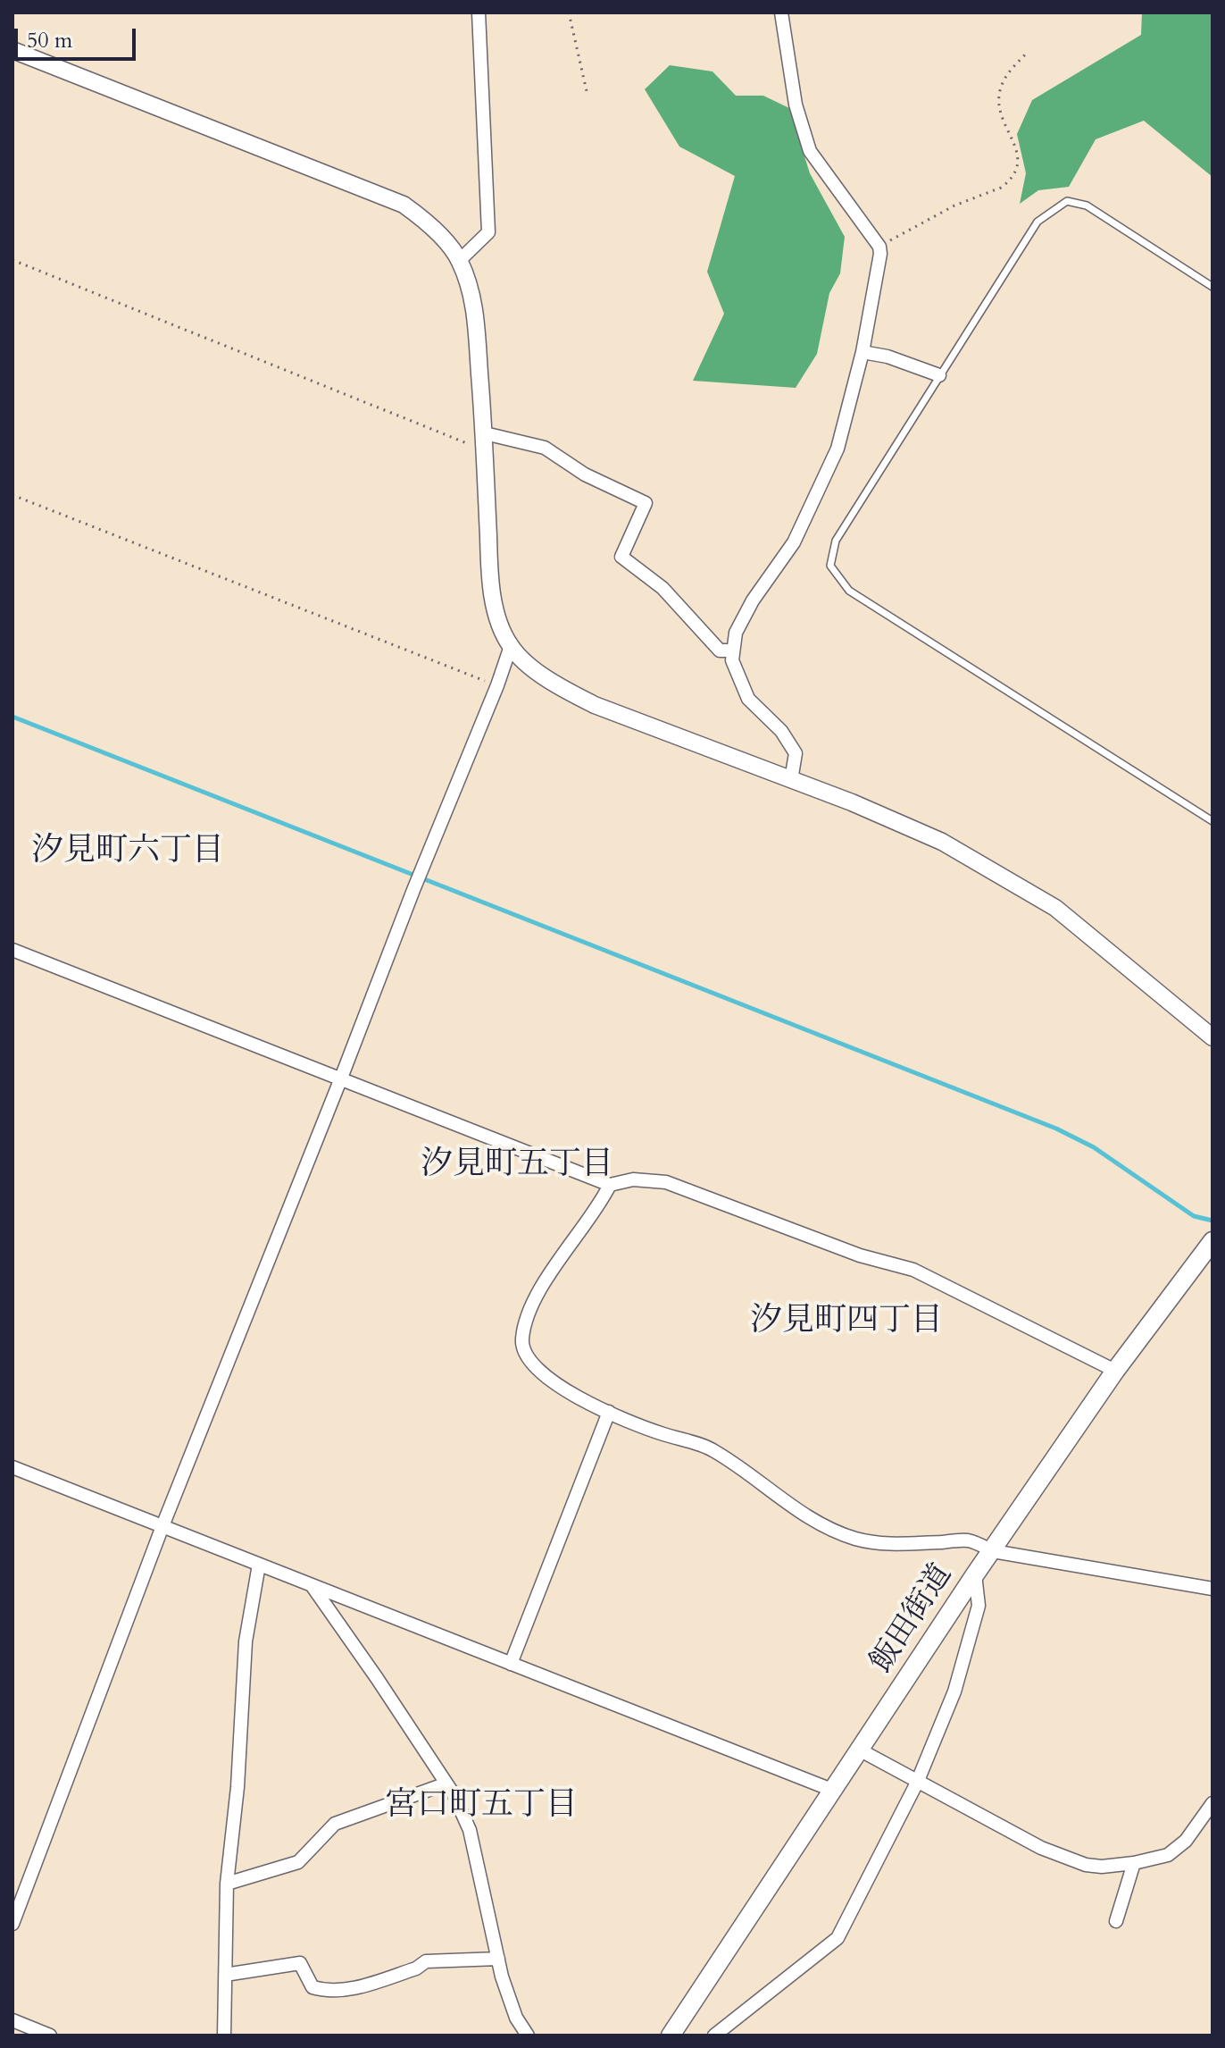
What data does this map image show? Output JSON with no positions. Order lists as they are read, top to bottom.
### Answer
{
  "streets": {
    "main road": ["飯田街道"]
  },
  "districts": [
    "汐見町六丁目",
    "汐見町五丁目",
    "汐見町四丁目",
    "宮口町五丁目"
  ],
  "scale_bar": "50 m"
}
